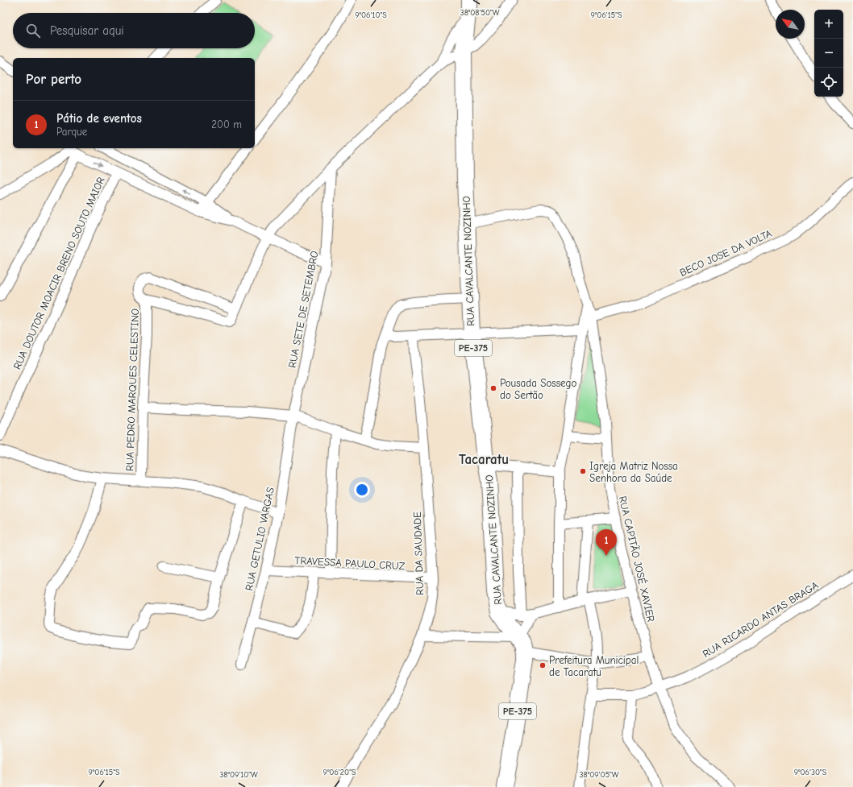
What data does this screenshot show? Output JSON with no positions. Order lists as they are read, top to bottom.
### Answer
{
  "streets": {
    "main road": ["RUA CAVALCANTE NOZINHO", "PE-375"],
    "street": [
      "BECO JOSE DA VOLTA",
      "RUA DOUTOR MOACIR BRENO SOUTO MAIOR",
      "RUA SETE DE SETEMBRO",
      "RUA PEDRO MARQUES CELESTINO",
      "RUA GETULIO VARGAS",
      "RUA DA SAUDADE",
      "RUA CAPITÃO JOSÉ XAVIER",
      "TRAVESSA PAULO CRUZ",
      "RUA RICARDO ANTAS BRAGA"
    ]
  },
  "crossings": [
    ["BECO JOSE DA VOLTA", "RUA CAPITÃO JOSÉ XAVIER"],
    ["RUA CAVALCANTE NOZINHO", "PE-375"],
    ["RUA CAVALCANTE NOZINHO", "RUA CAPITÃO JOSÉ XAVIER"],
    ["RUA SETE DE SETEMBRO", "RUA GETULIO VARGAS"],
    ["RUA GETULIO VARGAS", "TRAVESSA PAULO CRUZ"],
    ["RUA DA SAUDADE", "TRAVESSA PAULO CRUZ"],
    ["RUA CAPITÃO JOSÉ XAVIER", "RUA RICARDO ANTAS BRAGA"]
  ],
  "districts": ["Tacaratu"],
  "places": ["Pousada Sossego do Sertão", "Igreja Matriz Nossa Senhora da Saúde", "Prefeitura Municipal de Tacaratu"],
  "north": "top left",
  "page": {
    "map_buttons": ["+", "−"],
    "search": "Pesquisar aqui",
    "heading": "Por perto",
    "list": [
      {
        "mark": "1",
        "name": "Pátio de eventos",
        "note": "Parque",
        "value": "200 m"
      }
    ],
    "pins": "1"
  },
  "coordinates": [
    "38°08'50\"W",
    "9°06'10\"S",
    "9°06'15\"S",
    "9°06'20\"S",
    "9°06'30\"S",
    "38°09'10\"W",
    "38°09'05\"W"
  ]
}
